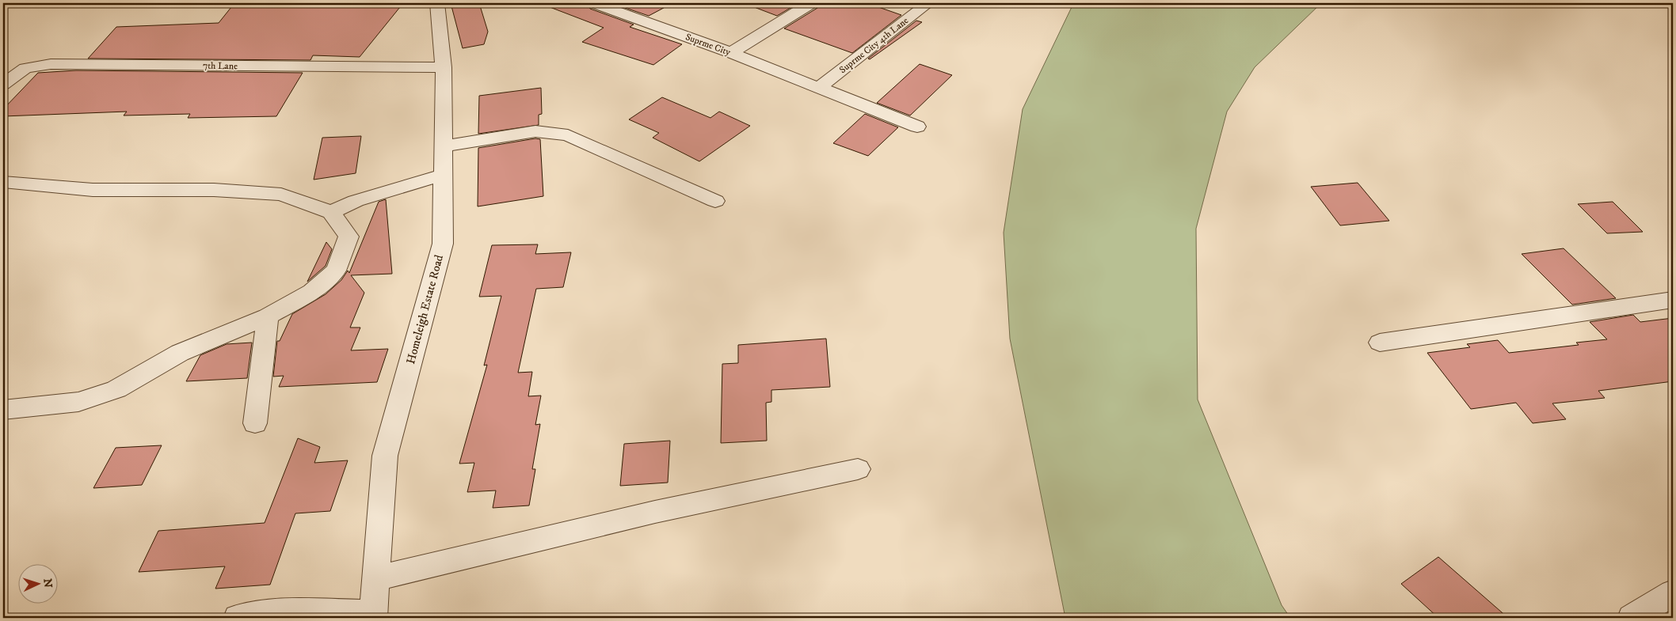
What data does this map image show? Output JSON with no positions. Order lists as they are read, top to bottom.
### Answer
{
  "streets": {
    "street": [
      "Suprme City",
      "Suprme City 4th Lane",
      "7th Lane",
      "Homeleigh Estate Road"
    ]
  },
  "crossings": [
    ["Suprme City", "Suprme City 4th Lane"],
    ["7th Lane", "Homeleigh Estate Road"]
  ],
  "north": "right"
}
